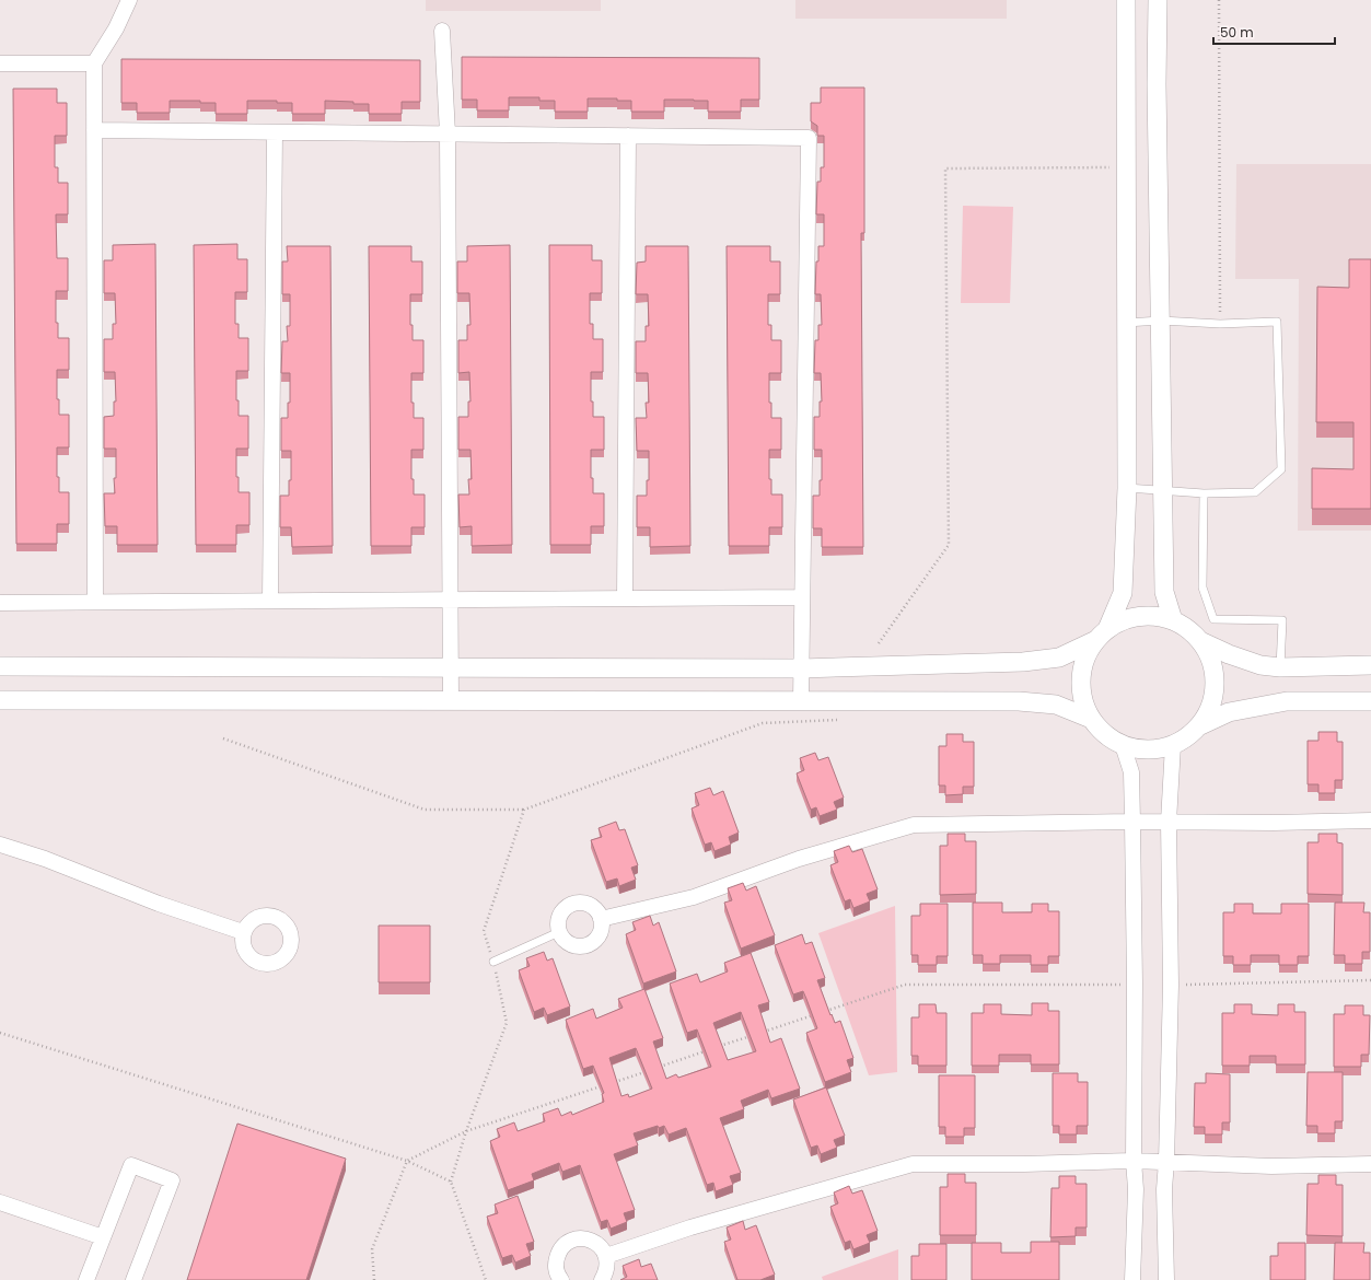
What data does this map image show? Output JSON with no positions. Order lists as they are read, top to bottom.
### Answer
{
  "scale_bar": "50 m"
}
